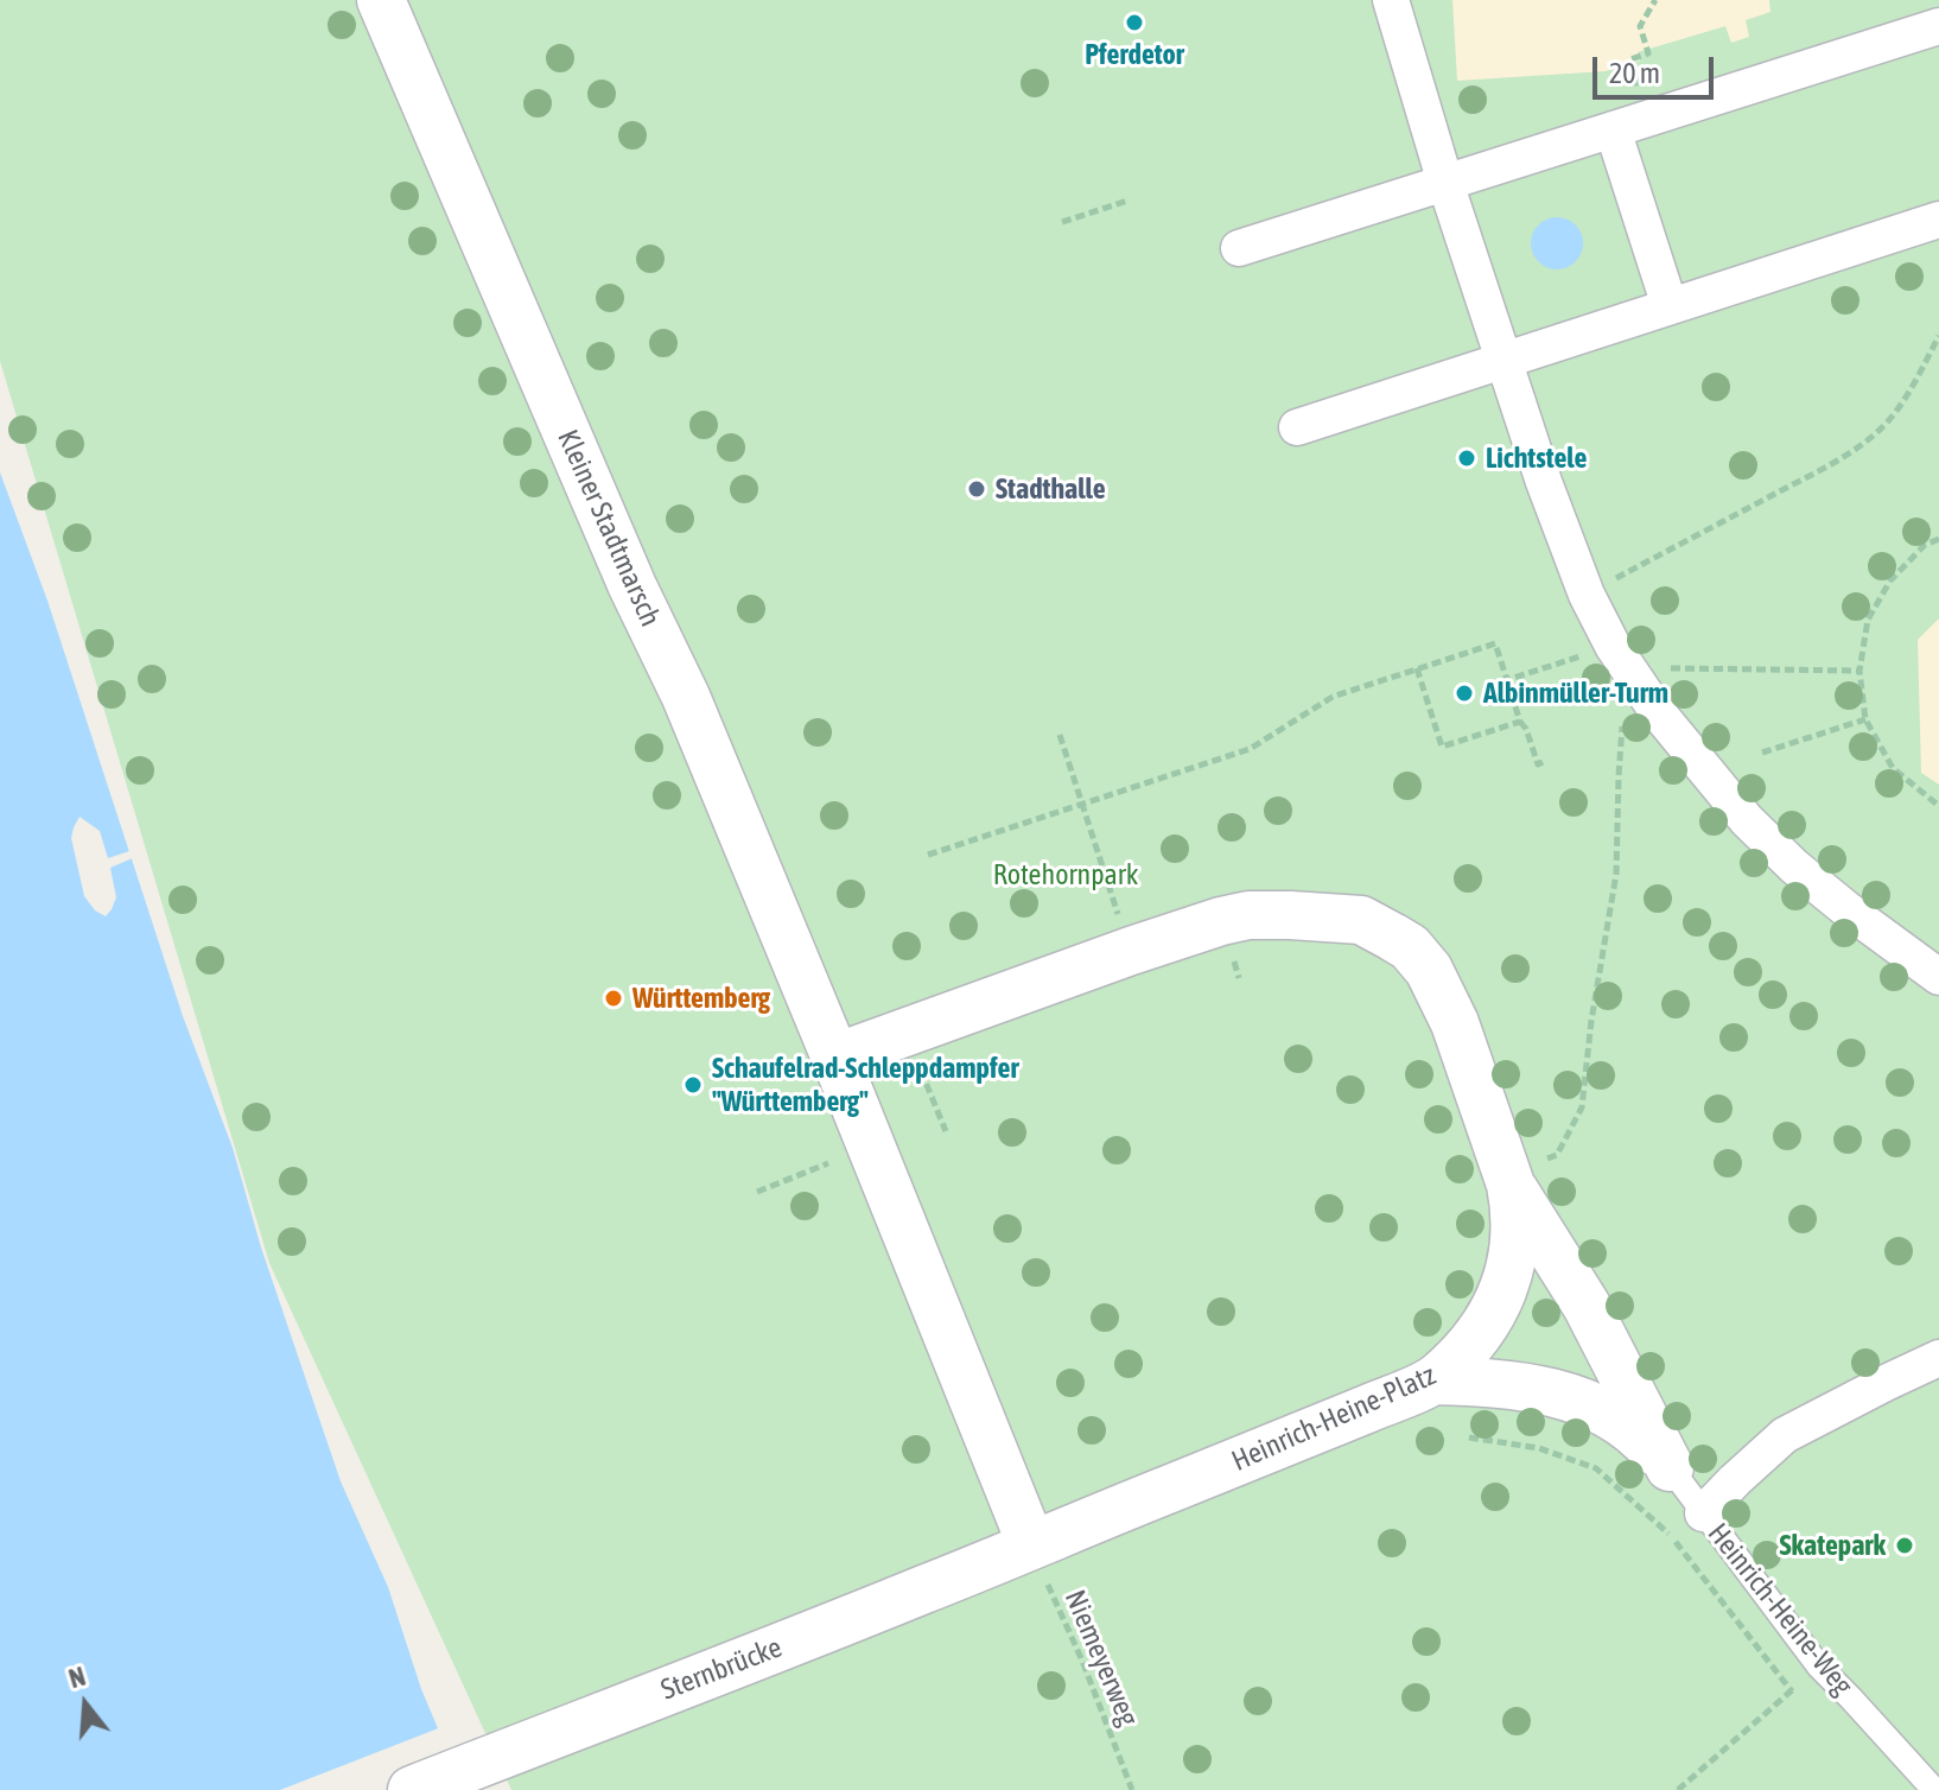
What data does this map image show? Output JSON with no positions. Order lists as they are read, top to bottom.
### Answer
{
  "streets": {
    "street": [
      "Kleiner Stadtmarsch",
      "Heinrich-Heine-Platz",
      "Heinrich-Heine-Weg",
      "Sternbrücke"
    ],
    "path": ["Niemeyerweg"]
  },
  "crossings": [
    ["Kleiner Stadtmarsch", "Heinrich-Heine-Platz"],
    ["Heinrich-Heine-Platz", "Heinrich-Heine-Weg"],
    ["Heinrich-Heine-Platz", "Niemeyerweg"],
    ["Heinrich-Heine-Platz", "Sternbrücke"],
    ["Niemeyerweg", "Sternbrücke"]
  ],
  "parks": ["Rotehornpark"],
  "places": [
    "Pferdetor",
    "Lichtstele",
    "Stadthalle",
    "Albinmüller-Turm",
    "Württemberg",
    "Schaufelrad-Schleppdampfer \"Württemberg\"",
    "Skatepark"
  ],
  "scale_bar": "20 m",
  "north": "top"
}
